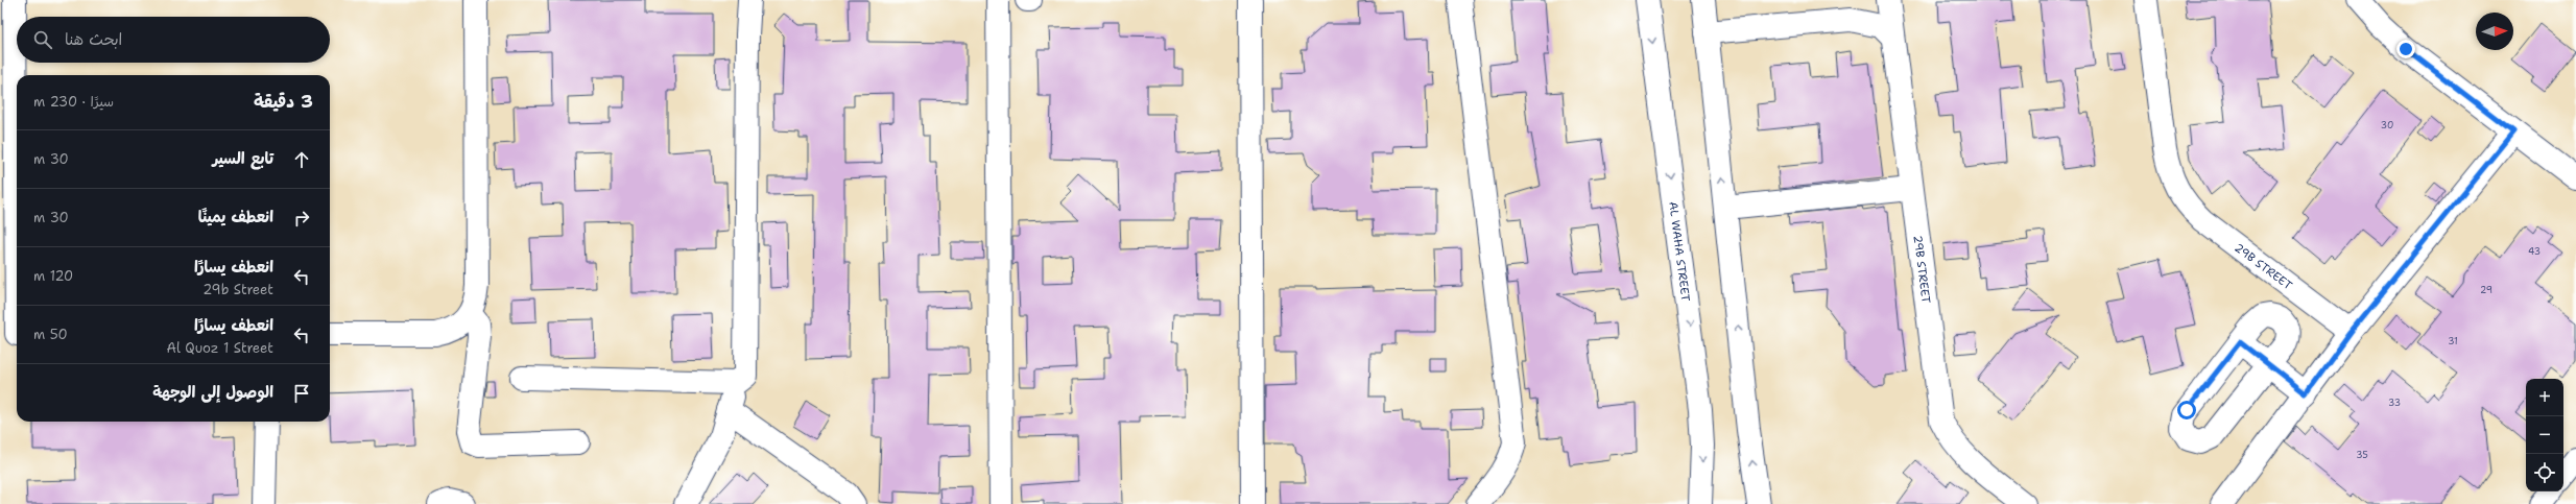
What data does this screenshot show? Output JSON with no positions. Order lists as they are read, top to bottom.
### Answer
{
  "streets": {
    "street": ["AL WAHA STREET", "29B STREET"]
  },
  "house_numbers": [
    "30",
    "43",
    "29",
    "31",
    "33",
    "35"
  ],
  "north": "right",
  "page": {
    "search": "ابحث هنا",
    "heading": ["3 دقيقة", "سيرًا · 230 m"],
    "list": [
      ["تابع السير", "30 m"],
      ["انعطف يمينًا", "30 m"],
      ["انعطف يسارًا", "29b Street", "120 m"],
      ["انعطف يسارًا", "Al Quoz 1 Street", "50 m"],
      "الوصول إلى الوجهة"
    ],
    "map_buttons": ["+", "−"]
  }
}
